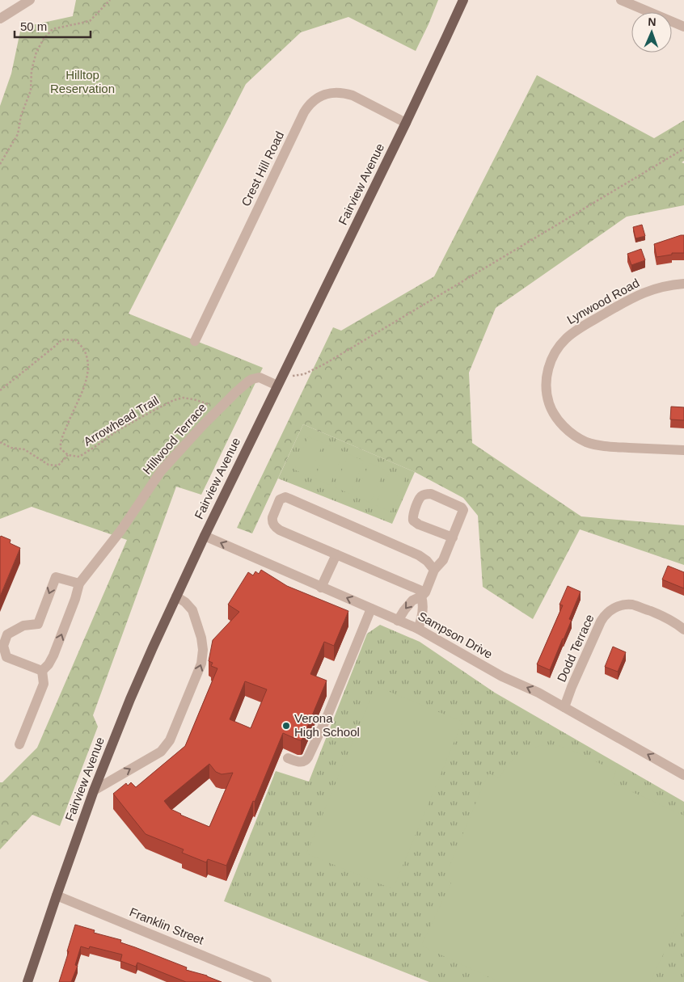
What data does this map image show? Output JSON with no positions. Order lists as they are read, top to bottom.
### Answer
{
  "streets": {
    "main road": ["Fairview Avenue"],
    "street": [
      "Crest Hill Road",
      "Lynwood Road",
      "Hillwood Terrace",
      "Sampson Drive",
      "Dodd Terrace",
      "Franklin Street"
    ],
    "path": ["Arrowhead Trail"]
  },
  "crossings": [
    ["Crest Hill Road", "Fairview Avenue"],
    ["Fairview Avenue", "Hillwood Terrace"],
    ["Fairview Avenue", "Sampson Drive"],
    ["Fairview Avenue", "Franklin Street"],
    ["Sampson Drive", "Dodd Terrace"]
  ],
  "one_way": ["Sampson Drive"],
  "parks": ["Hilltop Reservation"],
  "places": ["Verona High School"],
  "scale_bar": "50 m",
  "north": "top"
}
